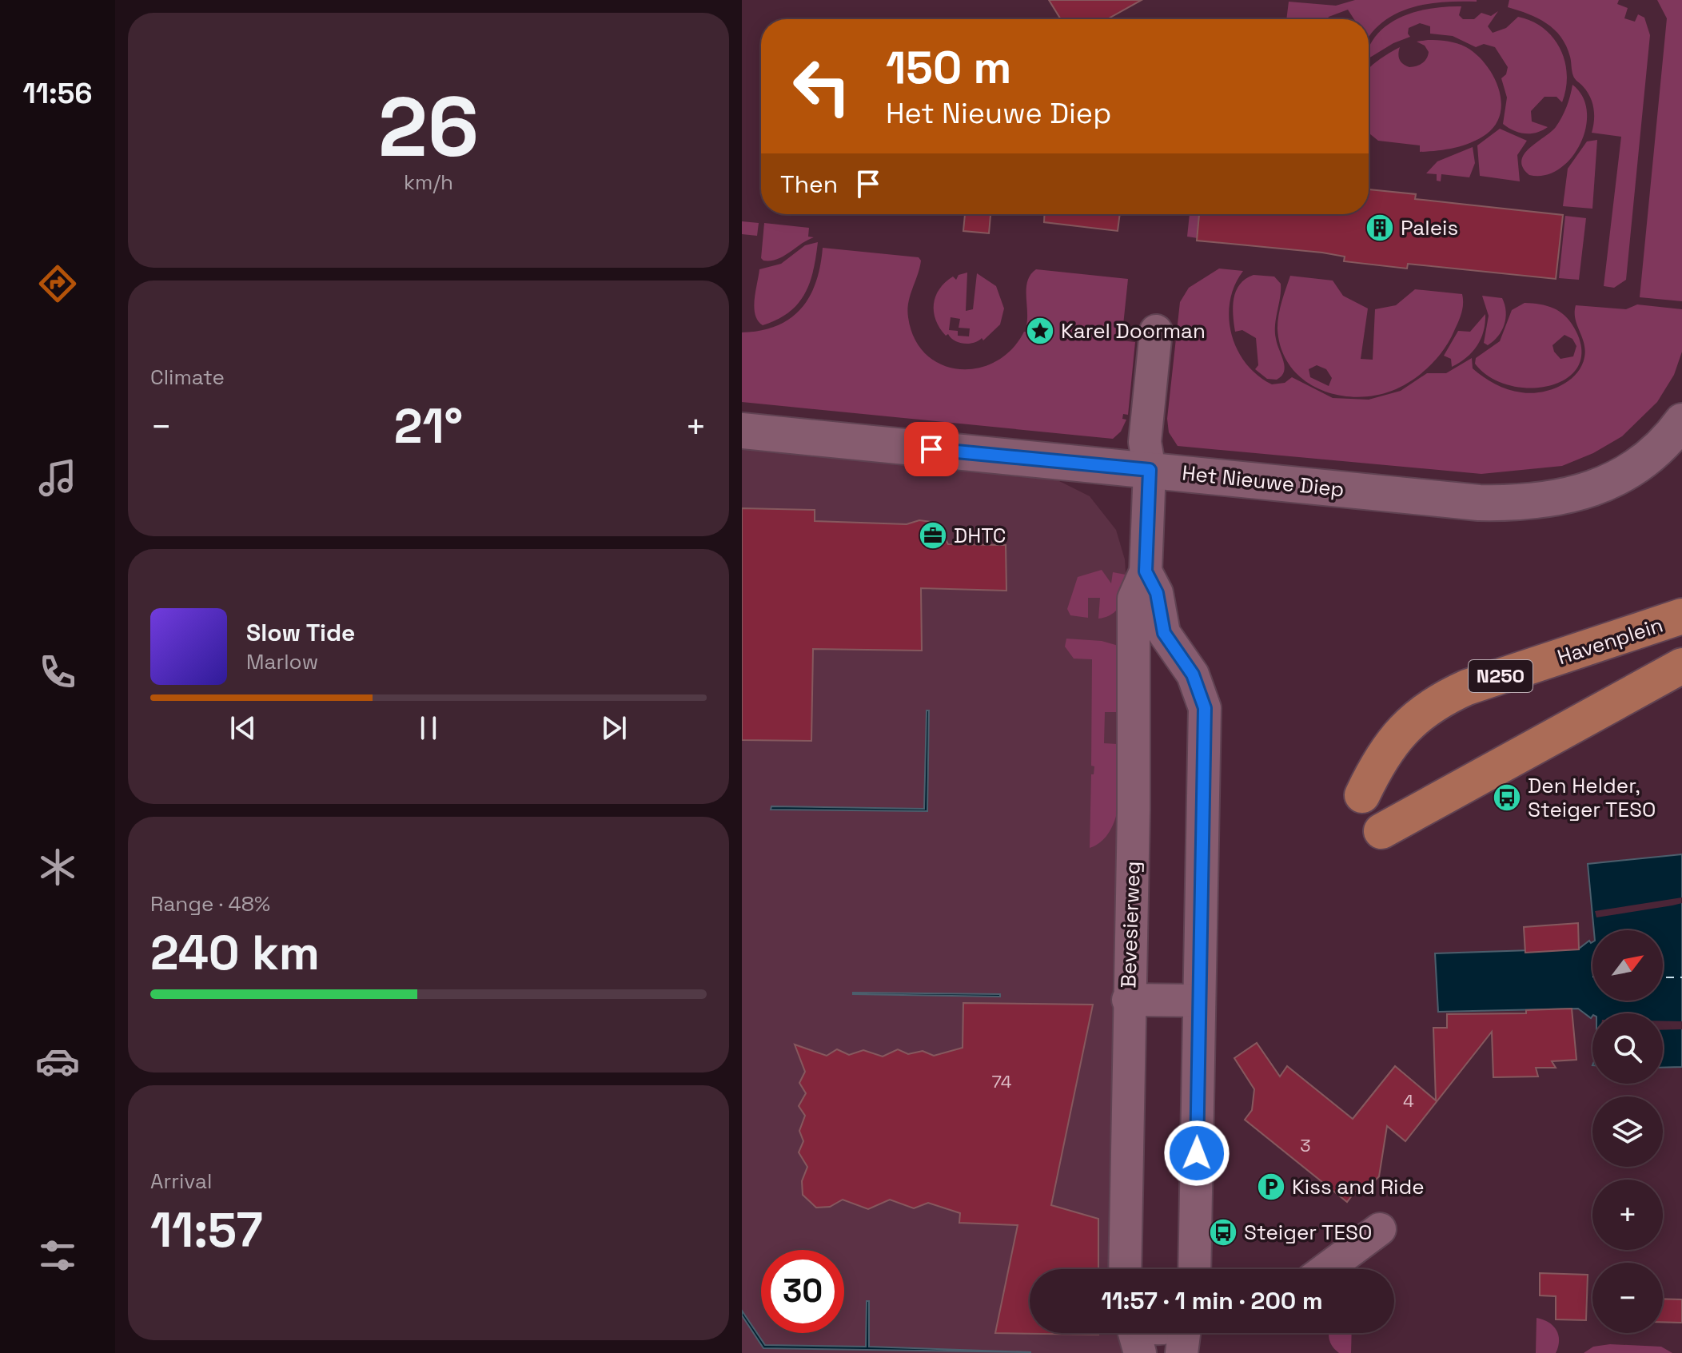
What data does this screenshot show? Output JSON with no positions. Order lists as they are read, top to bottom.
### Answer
{
  "streets": {
    "main road": ["Havenplein", "N250"],
    "street": ["Het Nieuwe Diep", "Bevesierweg"]
  },
  "crossings": [
    ["Het Nieuwe Diep", "Bevesierweg"]
  ],
  "places": {
    "building": ["Paleis"],
    "place": ["Karel Doorman"],
    "office": ["DHTC"],
    "bus stop": ["Den Helder, Steiger TESO", "Steiger TESO"],
    "parking": ["Kiss and Ride"]
  },
  "house_numbers": ["74", "4", "3"],
  "north": "top right",
  "page": {
    "tabs": "11:56",
    "tile": [
      ["26", "km/h"],
      "Climate",
      ["Range · 48%", "240 km"],
      ["Arrival", "11:57"]
    ],
    "turn": ["150 m", "Het Nieuwe Diep"],
    "then": "Then",
    "heat": ["−", "21°", "+"],
    "song": ["Slow Tide", "Marlow"],
    "map_buttons": ["+", "−"],
    "limit": "30",
    "trip": "11:57 · 1 min · 200 m"
  }
}
